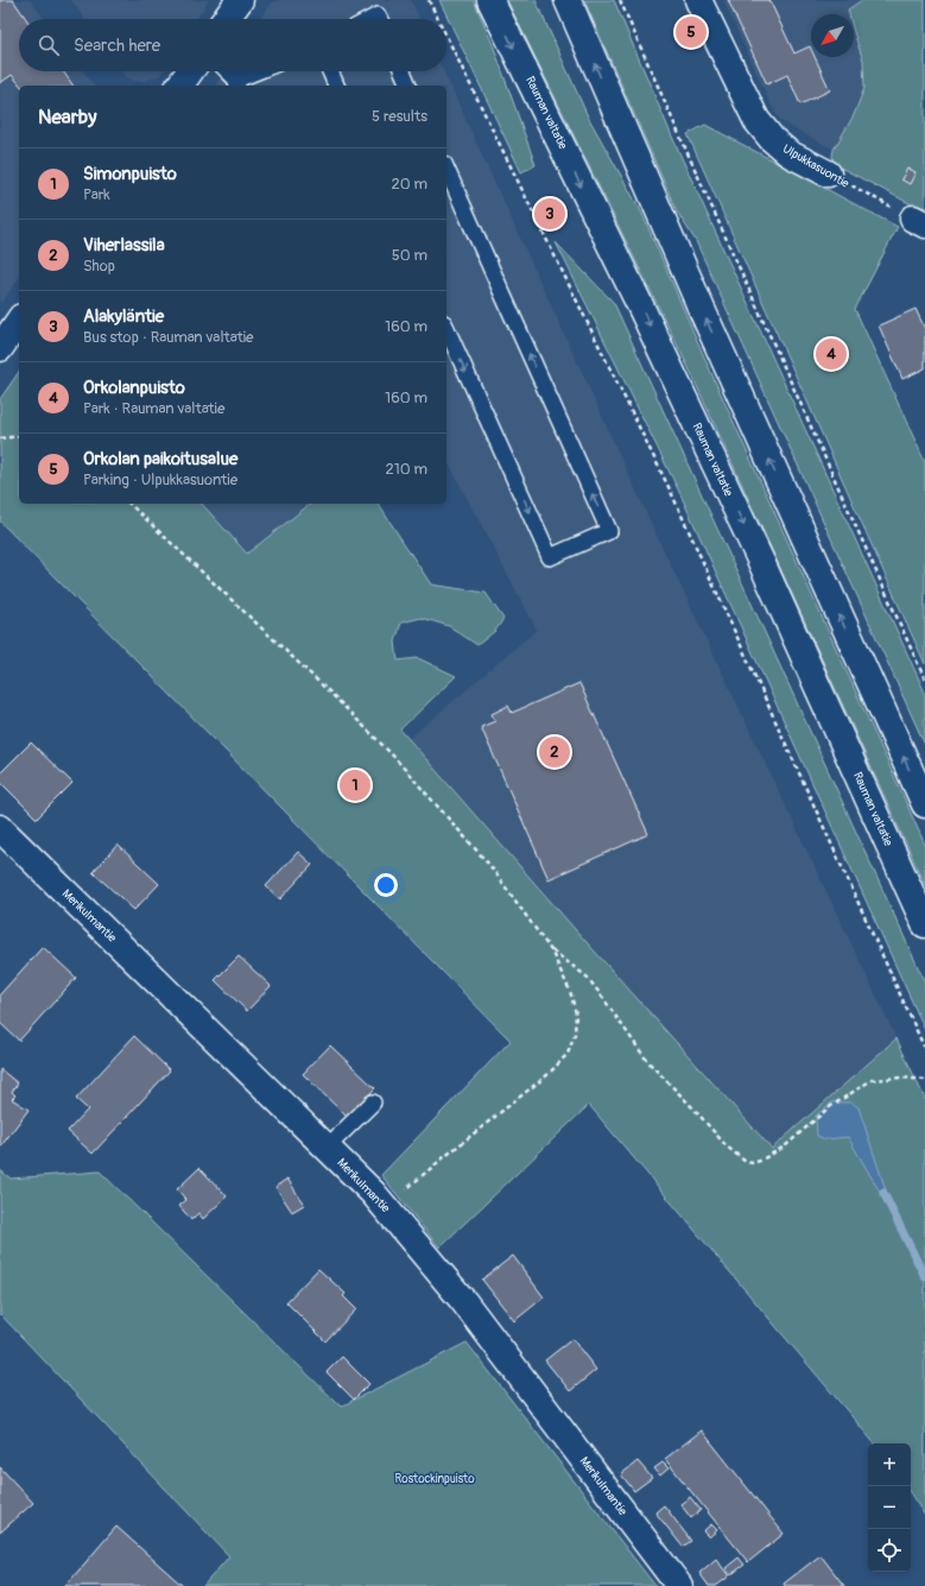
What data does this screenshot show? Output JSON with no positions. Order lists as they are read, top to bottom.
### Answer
{
  "streets": {
    "main road": ["Rauman valtatie", "Ulpukkasuontie", "Merikulmantie"]
  },
  "parks": ["Rostockinpuisto"],
  "north": "bottom left",
  "page": {
    "pins": [
      "5",
      "3",
      "4",
      "2",
      "1"
    ],
    "search": "Search here",
    "heading": ["Nearby", "5 results"],
    "list": [
      {
        "mark": "1",
        "name": "Simonpuisto",
        "note": "Park",
        "value": "20 m"
      },
      {
        "mark": "2",
        "name": "Viherlassila",
        "note": "Shop",
        "value": "50 m"
      },
      {
        "mark": "3",
        "name": "Alakyläntie",
        "note": "Bus stop · Rauman valtatie",
        "value": "160 m"
      },
      {
        "mark": "4",
        "name": "Orkolanpuisto",
        "note": "Park · Rauman valtatie",
        "value": "160 m"
      },
      {
        "mark": "5",
        "name": "Orkolan paikoitusalue",
        "note": "Parking · Ulpukkasuontie",
        "value": "210 m"
      }
    ],
    "map_buttons": ["+", "−"]
  }
}
